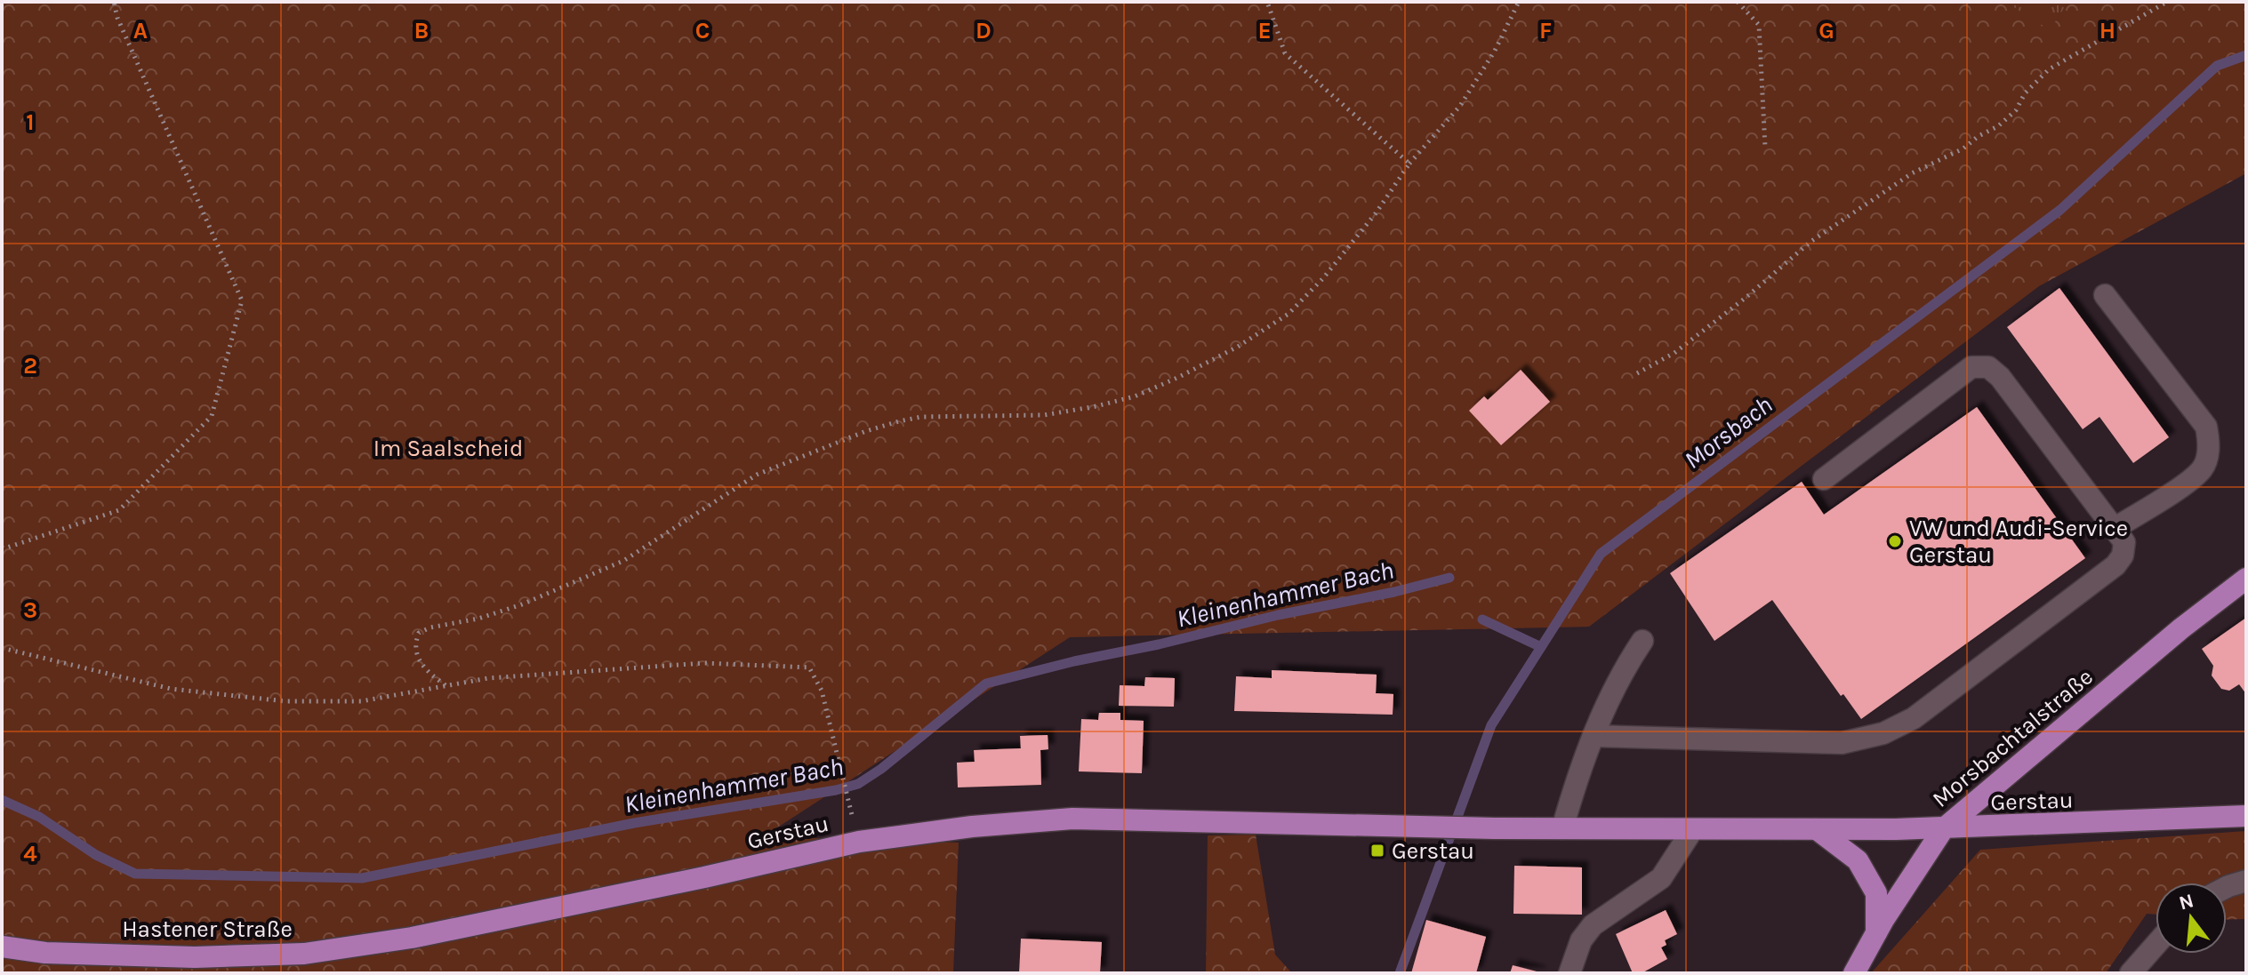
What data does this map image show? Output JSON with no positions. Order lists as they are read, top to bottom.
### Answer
{
  "streets": {
    "main road": ["Morsbachtalstraße", "Gerstau", "Hastener Straße"]
  },
  "crossings": [
    ["Morsbachtalstraße", "Gerstau"],
    ["Gerstau", "Hastener Straße"]
  ],
  "water": ["Morsbach", "Kleinenhammer Bach"],
  "parks": ["Im Saalscheid"],
  "places": {
    "other": ["VW und Audi-Service Gerstau"],
    "transit": ["Gerstau"]
  },
  "north": "top",
  "grid": {
    "columns": [
      "A",
      "B",
      "C",
      "D",
      "E",
      "F",
      "G",
      "H"
    ],
    "rows": [
      "1",
      "2",
      "3",
      "4"
    ]
  }
}
